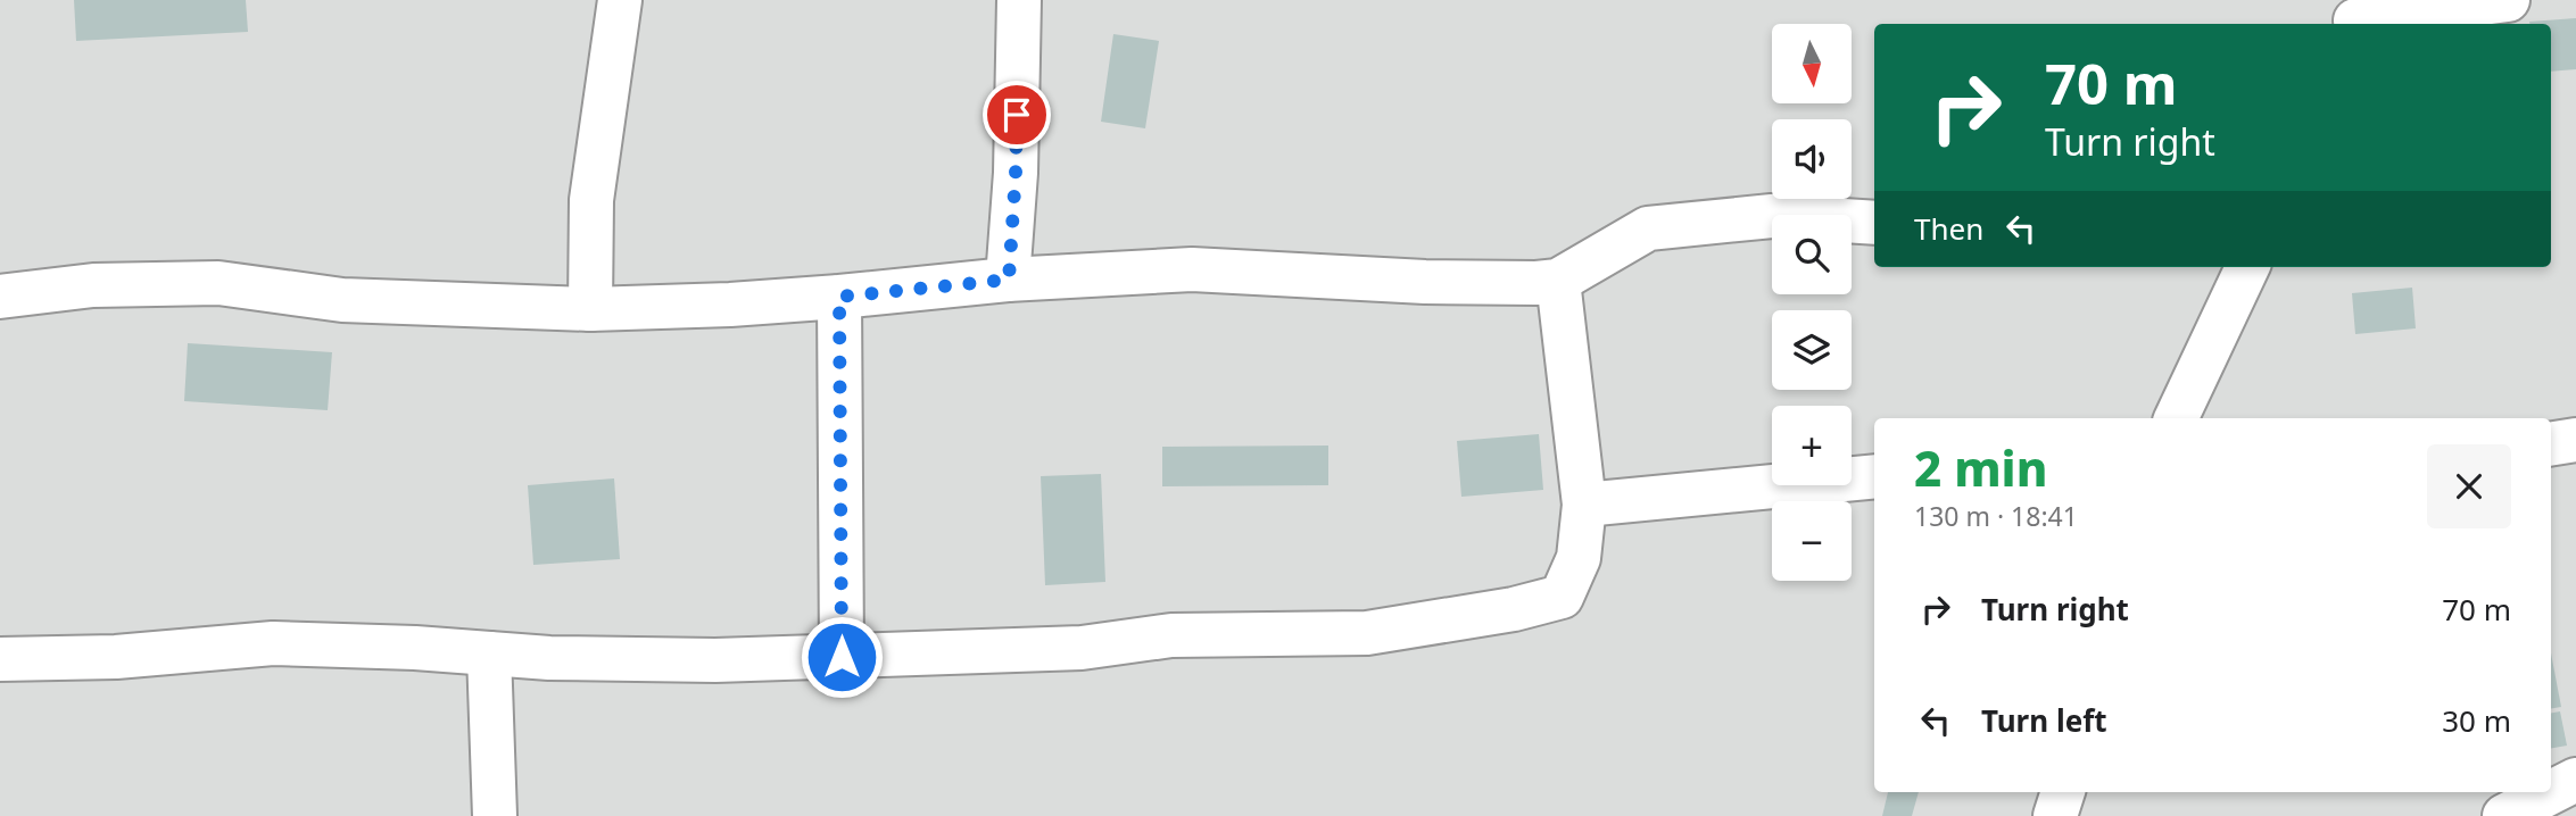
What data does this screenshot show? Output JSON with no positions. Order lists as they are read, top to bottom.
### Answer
{
  "north": "bottom",
  "page": {
    "map_buttons": ["+", "−"],
    "turn": ["70 m", "Turn right"],
    "then": "Then",
    "heading": ["2 min", "130 m · 18:41"],
    "list": [
      {
        "name": "Turn right",
        "value": "70 m"
      },
      {
        "name": "Turn left",
        "value": "30 m"
      }
    ]
  }
}
